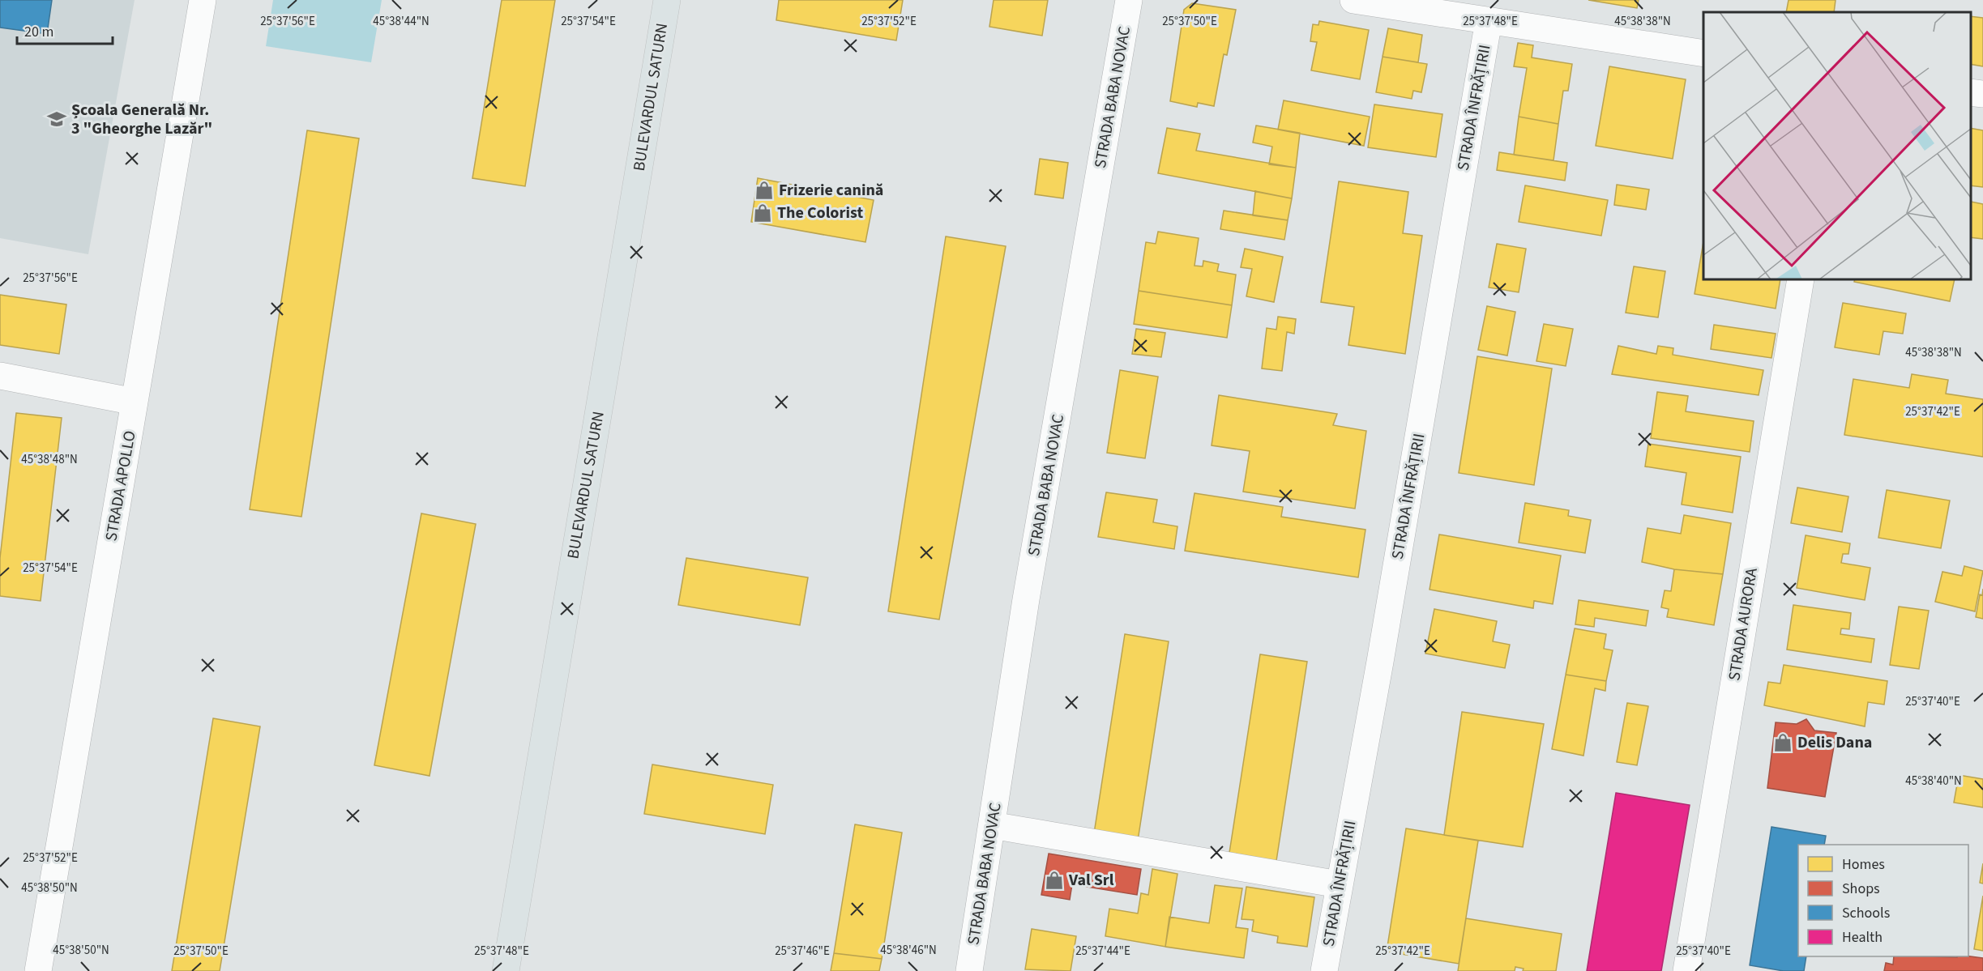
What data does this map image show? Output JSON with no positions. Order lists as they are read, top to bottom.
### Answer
{
  "streets": {
    "main road": ["BULEVARDUL SATURN"],
    "street": [
      "STRADA BABA NOVAC",
      "STRADA ÎNFRĂȚIRII",
      "STRADA APOLLO",
      "STRADA AURORA"
    ]
  },
  "places": {
    "school or university": ["Școala Generală Nr. 3 \"Gheorghe Lazăr\""],
    "shop": [
      "Frizerie canină",
      "The Colorist",
      "Delis Dana",
      "Val Srl"
    ]
  },
  "legend": [
    "Homes",
    "Shops",
    "Schools",
    "Health"
  ],
  "scale_bar": "20 m",
  "coordinates": [
    "25°37'56\"E",
    "25°37'54\"E",
    "25°37'52\"E",
    "25°37'50\"E",
    "25°37'48\"E",
    "45°38'38\"N",
    "45°38'44\"N",
    "25°37'42\"E",
    "45°38'48\"N",
    "25°37'40\"E",
    "45°38'40\"N",
    "45°38'50\"N",
    "45°38'46\"N",
    "25°37'46\"E",
    "25°37'44\"E"
  ]
}
